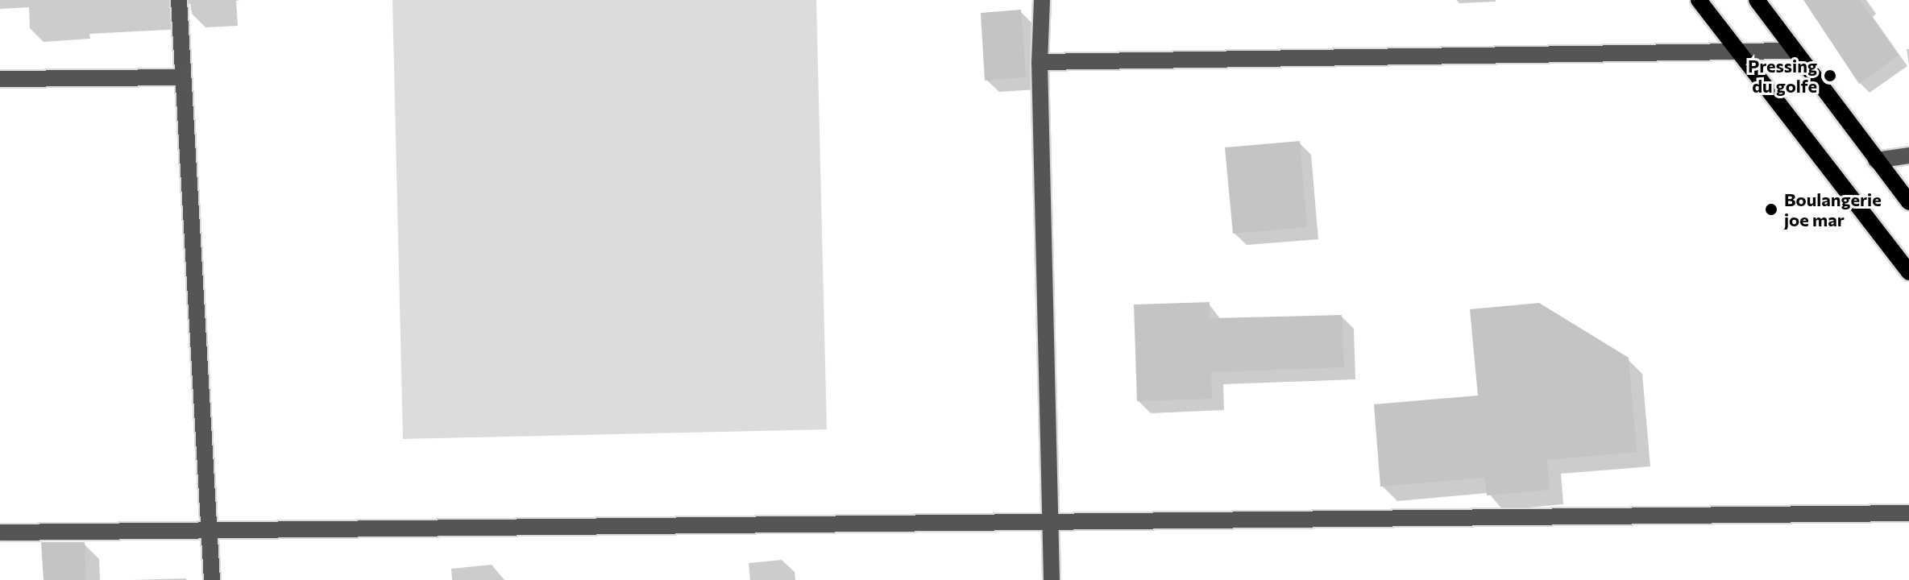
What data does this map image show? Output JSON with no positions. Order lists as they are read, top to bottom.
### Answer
{
  "places": ["Pressing du golfe", "Boulangerie joe mar"]
}
